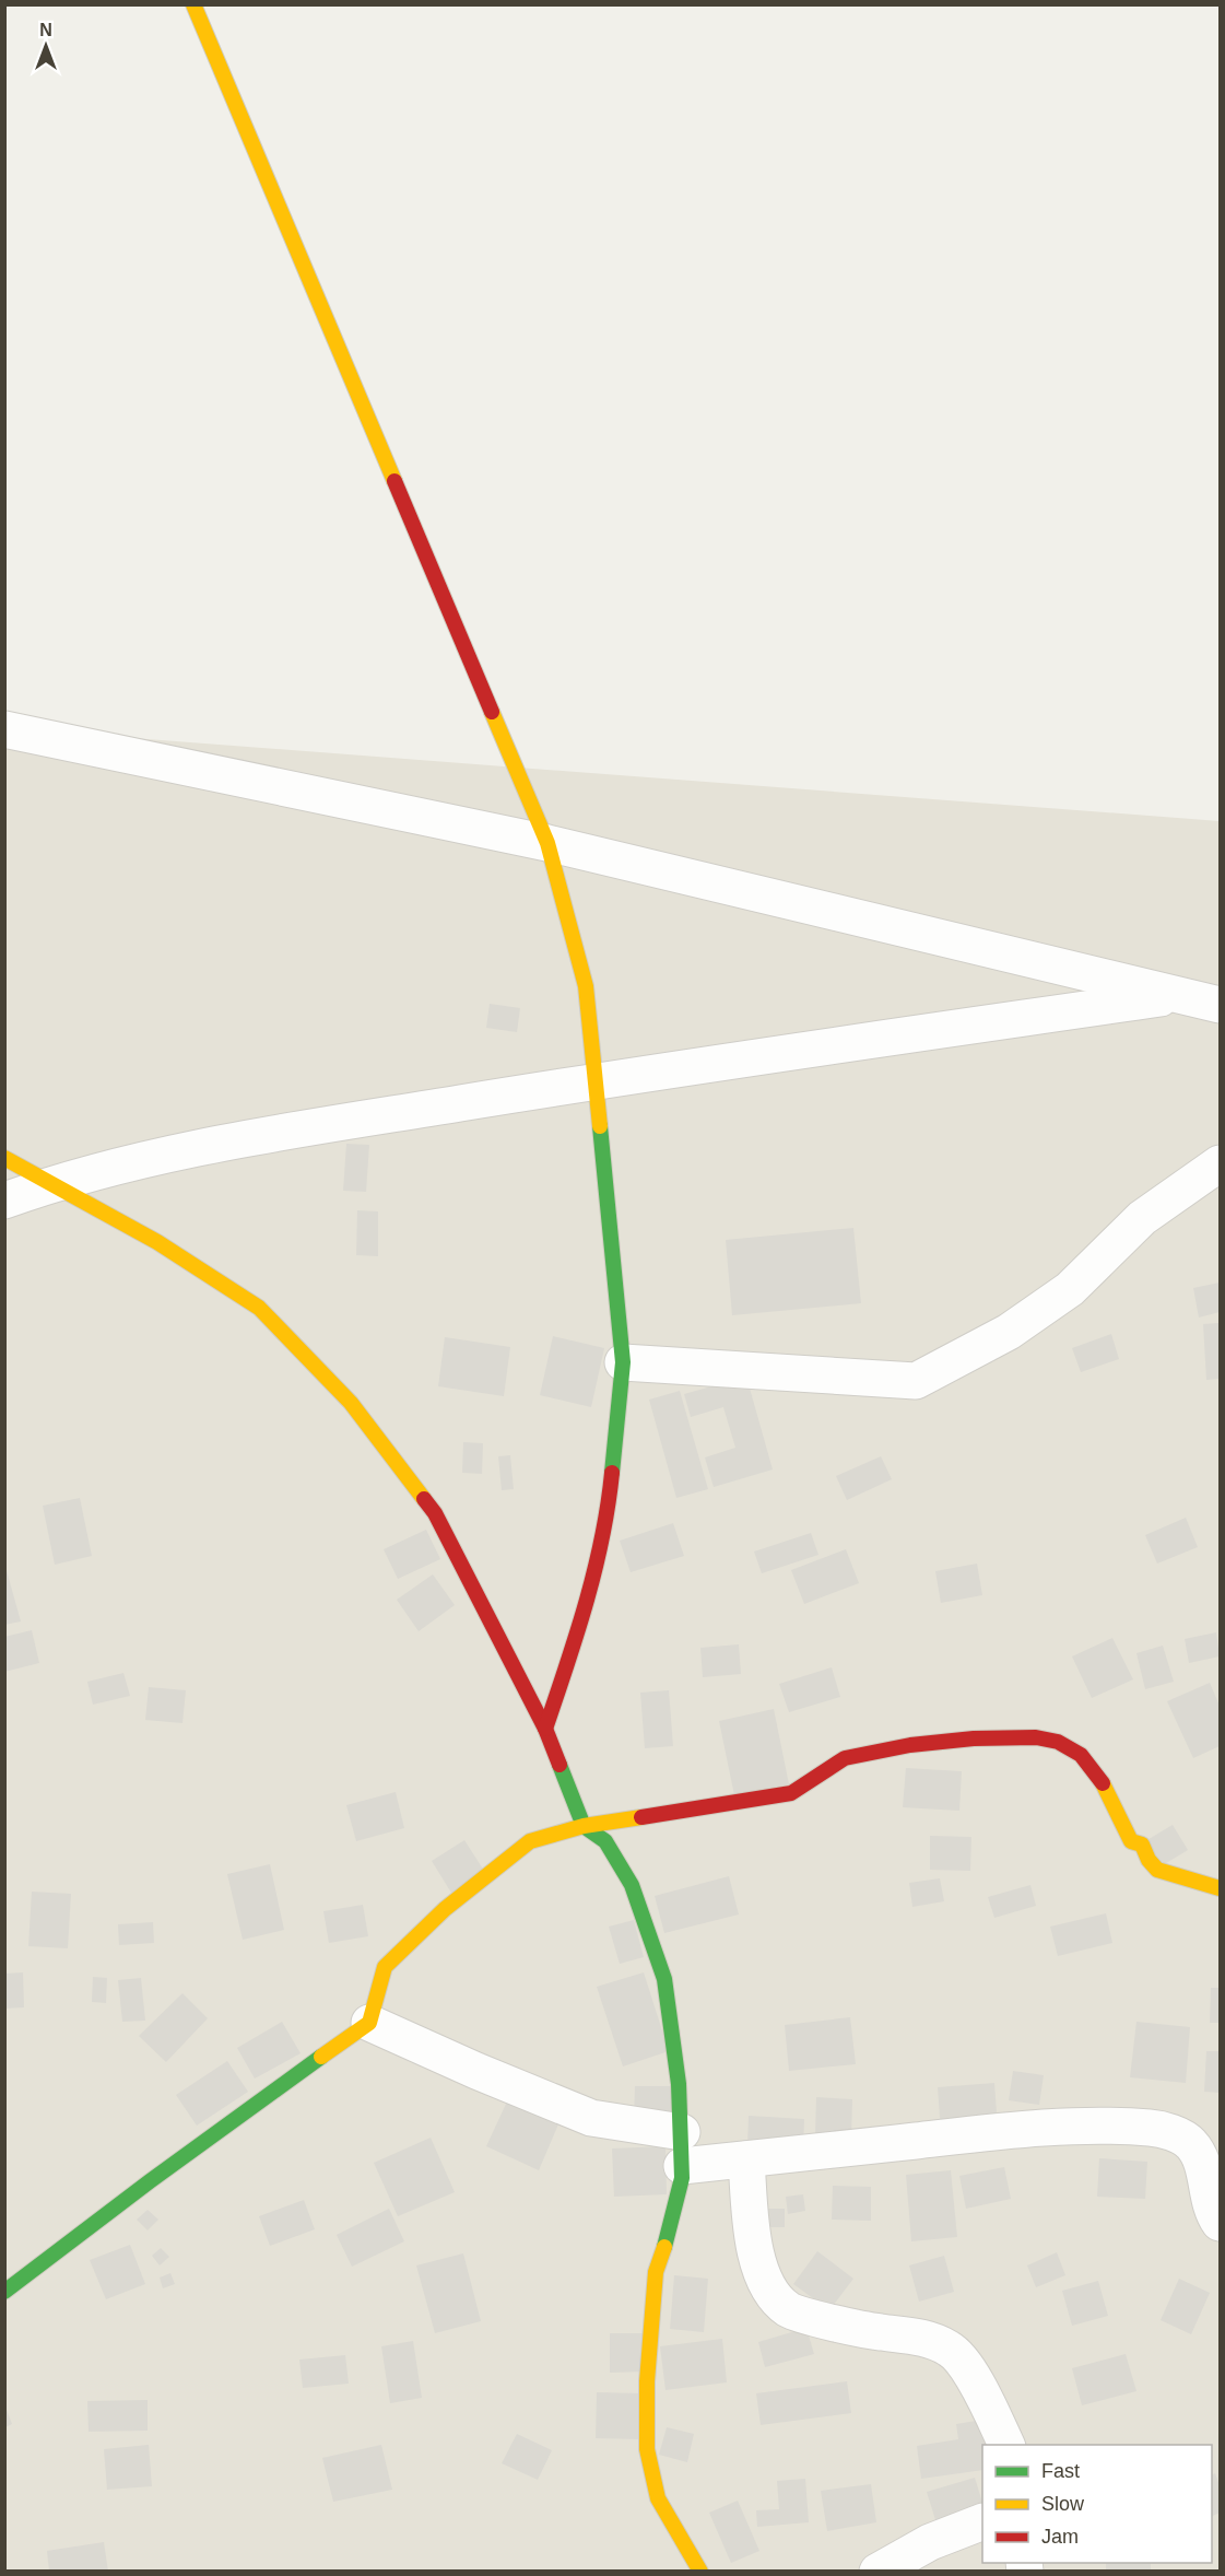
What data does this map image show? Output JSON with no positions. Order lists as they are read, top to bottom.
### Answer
{
  "legend": ["Fast", "Slow", "Jam"],
  "north": "top"
}
